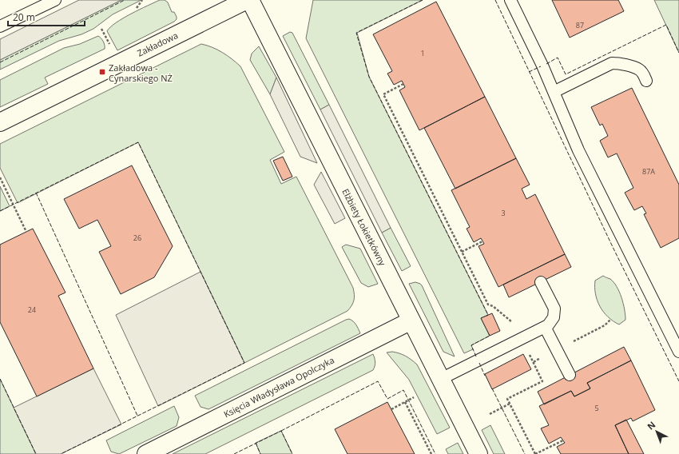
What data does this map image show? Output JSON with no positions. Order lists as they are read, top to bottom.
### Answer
{
  "streets": {
    "street": ["Zakładowa", "Elżbiety Łokietkówny", "Księcia Władysława Opolczyka"]
  },
  "crossings": [
    ["Elżbiety Łokietkówny", "Księcia Władysława Opolczyka"]
  ],
  "places": {
    "transit": ["Zakładowa - Cynarskiego NŻ"]
  },
  "house_numbers": [
    "87",
    "1",
    "87A",
    "3",
    "26",
    "24",
    "5"
  ],
  "scale_bar": "20 m",
  "north": "top left"
}
